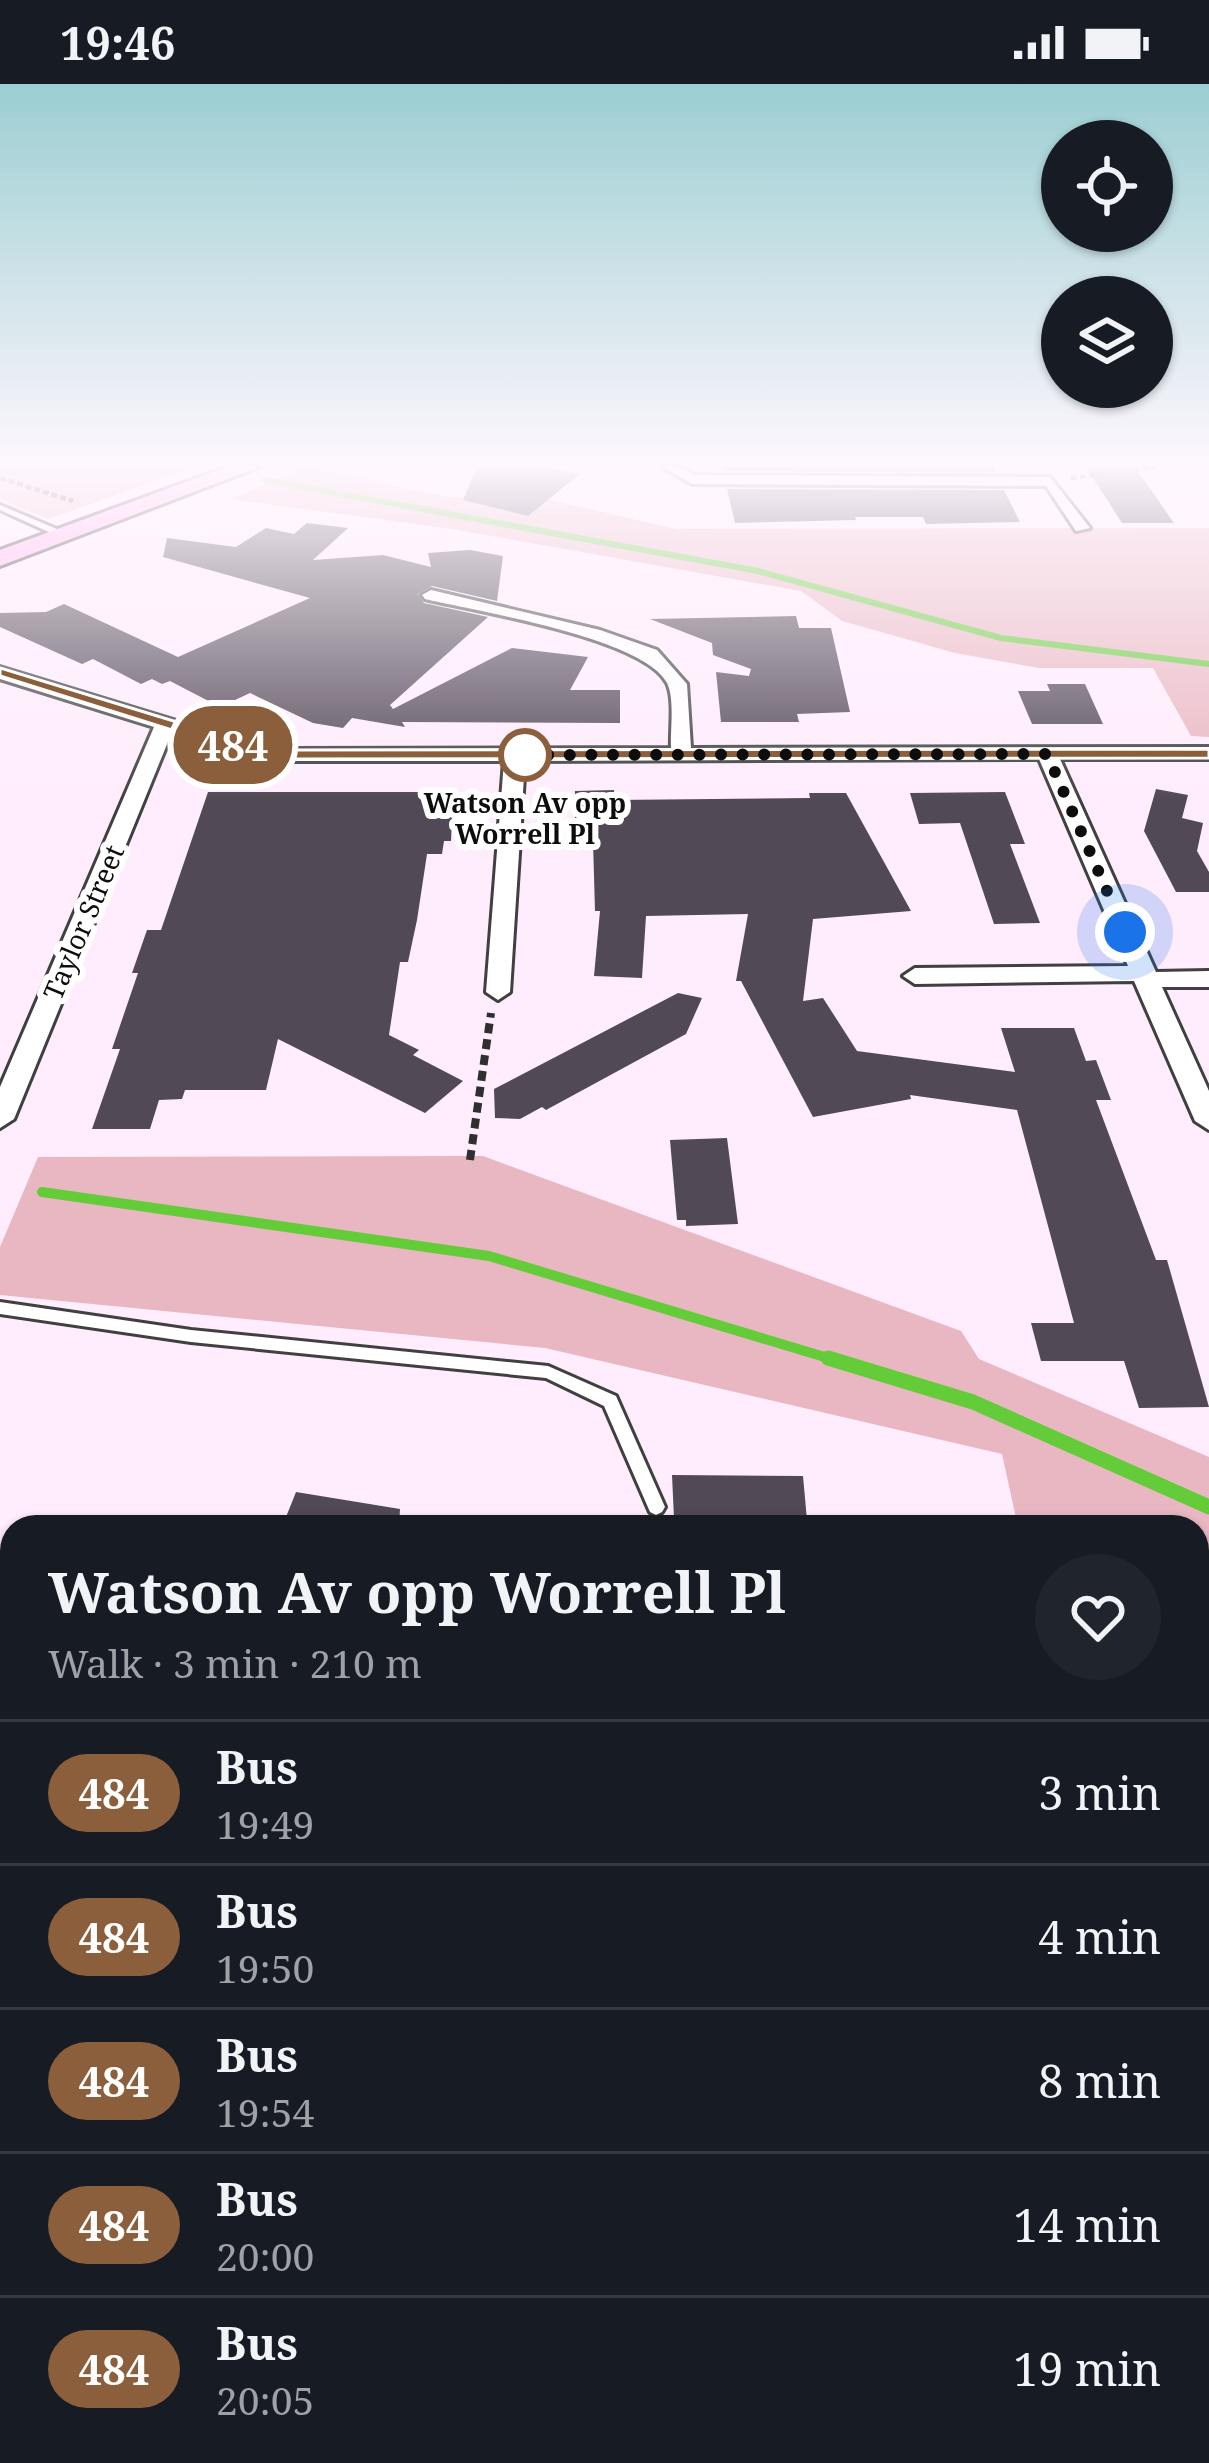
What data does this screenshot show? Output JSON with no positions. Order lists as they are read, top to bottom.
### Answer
{
  "streets": {
    "street": ["Taylor Street"]
  },
  "places": ["Watson Av opp Worrell Pl"],
  "lines": ["bus line 484"],
  "page": {
    "status": "19:46",
    "on_map": "484",
    "heading": ["Watson Av opp Worrell Pl", "Walk · 3 min · 210 m"],
    "list": [
      {
        "mark": "484",
        "name": "Bus",
        "note": "19:49",
        "value": "3 min"
      },
      {
        "mark": "484",
        "name": "Bus",
        "note": "19:50",
        "value": "4 min"
      },
      {
        "mark": "484",
        "name": "Bus",
        "note": "19:54",
        "value": "8 min"
      },
      {
        "mark": "484",
        "name": "Bus",
        "note": "20:00",
        "value": "14 min"
      },
      {
        "mark": "484",
        "name": "Bus",
        "note": "20:05",
        "value": "19 min"
      }
    ]
  }
}
